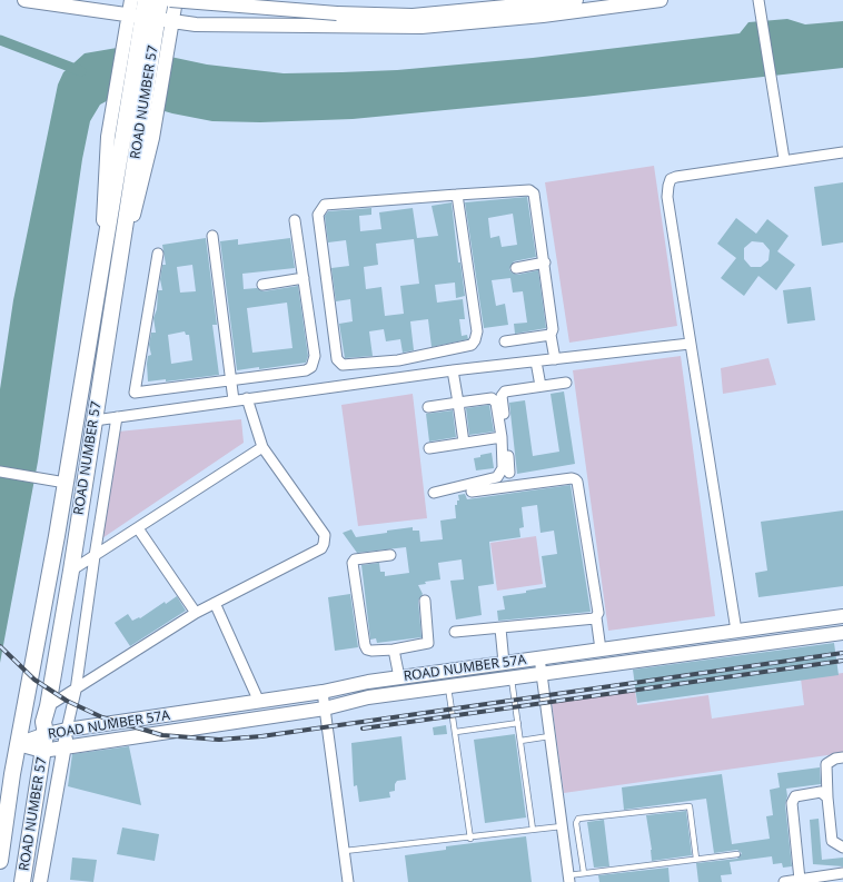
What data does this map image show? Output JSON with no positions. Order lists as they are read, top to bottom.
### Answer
{
  "streets": {
    "main road": ["ROAD NUMBER 57"],
    "street": ["ROAD NUMBER 57A"]
  },
  "crossings": [
    ["ROAD NUMBER 57", "ROAD NUMBER 57A"]
  ]
}
